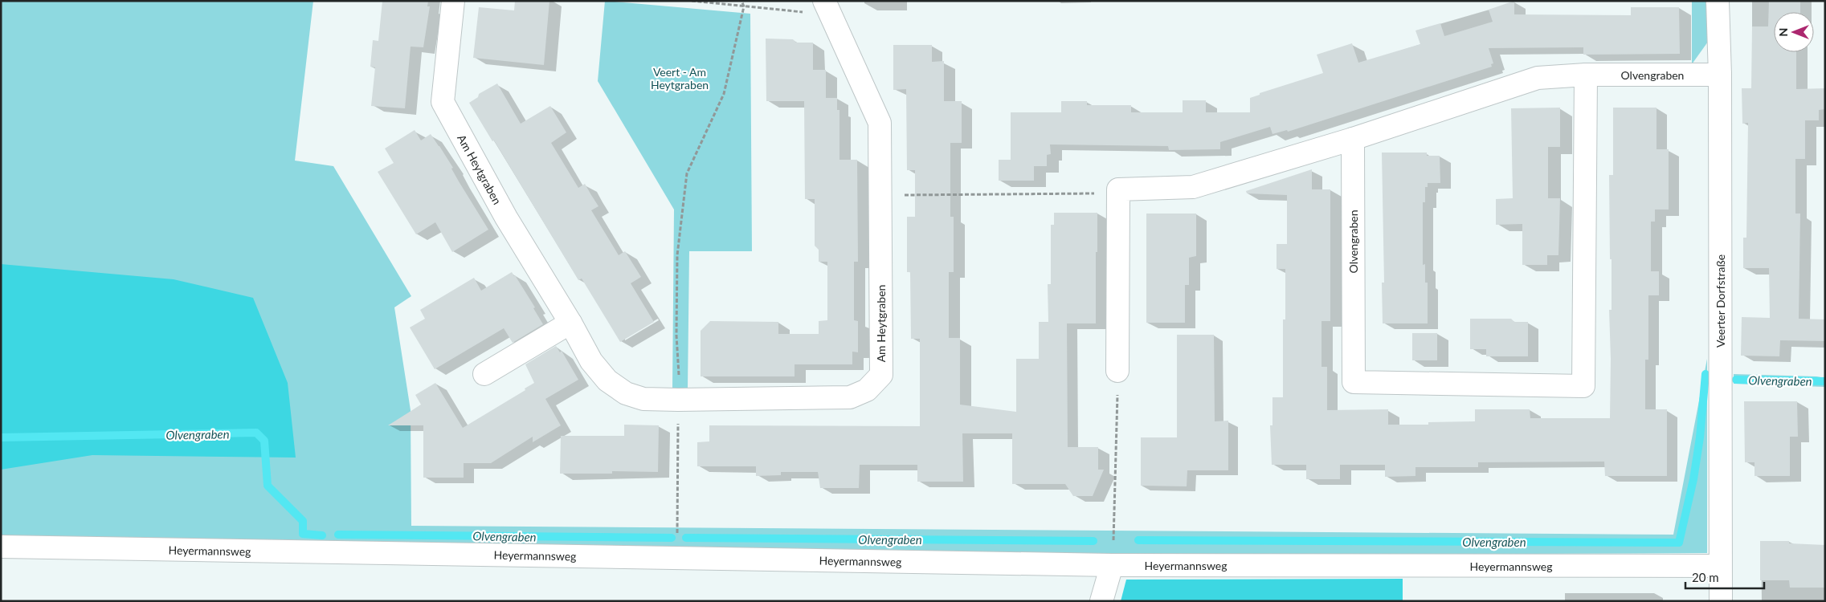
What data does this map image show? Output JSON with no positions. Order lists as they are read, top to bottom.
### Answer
{
  "streets": {
    "street": [
      "Olvengraben",
      "Am Heytgraben",
      "Veerter Dorfstraße",
      "Heyermannsweg"
    ]
  },
  "crossings": [
    ["Olvengraben", "Veerter Dorfstraße"],
    ["Veerter Dorfstraße", "Heyermannsweg"]
  ],
  "water": ["Olvengraben"],
  "parks": ["Veert - Am Heytgraben"],
  "scale_bar": "20 m",
  "north": "left"
}
